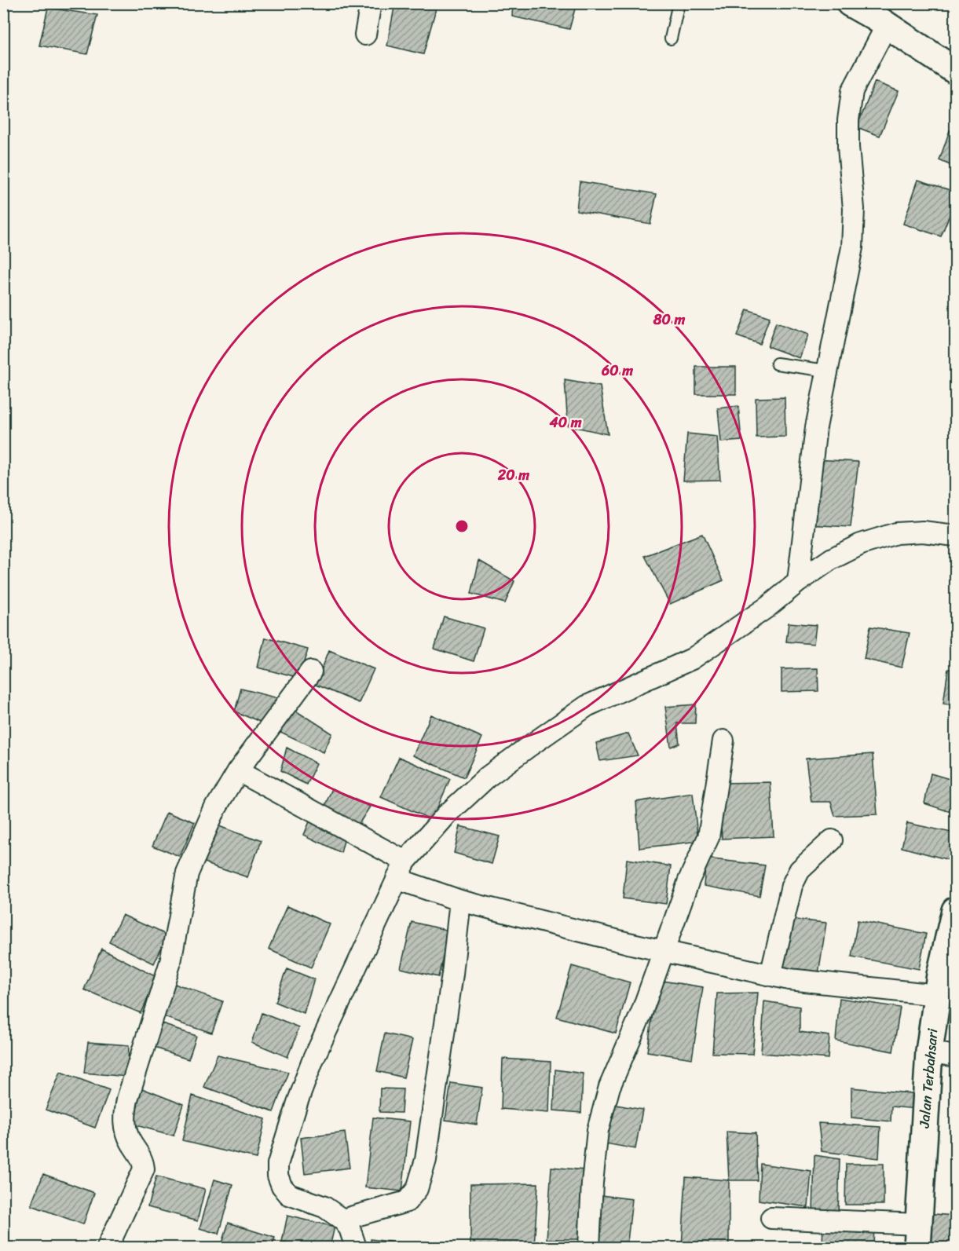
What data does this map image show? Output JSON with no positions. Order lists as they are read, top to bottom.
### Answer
{
  "streets": {
    "street": ["Jalan Terbahsari"]
  },
  "rings": [
    "80 m",
    "60 m",
    "40 m",
    "20 m"
  ]
}
